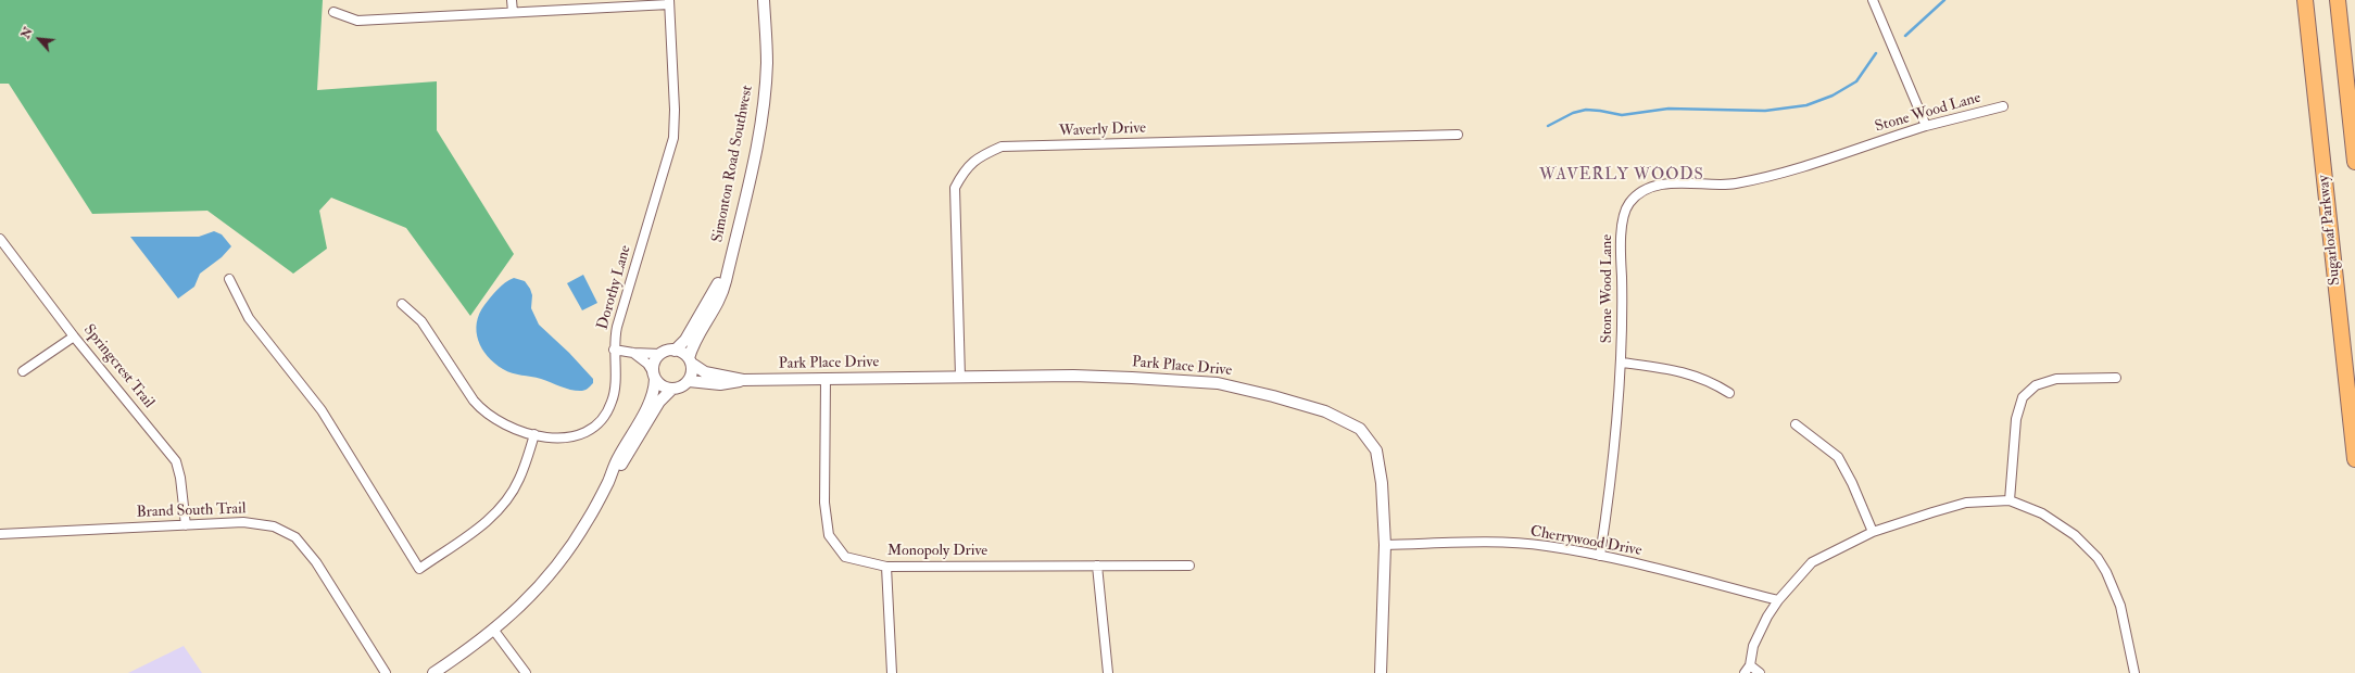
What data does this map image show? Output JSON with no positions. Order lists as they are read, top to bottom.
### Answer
{
  "streets": {
    "highway": ["Sugarloaf Parkway"],
    "street": [
      "Stone Wood Lane",
      "Waverly Drive",
      "Simonton Road Southwest",
      "Dorothy Lane",
      "Park Place Drive",
      "Springcrest Trail",
      "Brand South Trail",
      "Cherrywood Drive",
      "Monopoly Drive"
    ]
  },
  "crossings": [
    ["Stone Wood Lane", "Cherrywood Drive"],
    ["Waverly Drive", "Park Place Drive"],
    ["Simonton Road Southwest", "Park Place Drive"],
    ["Park Place Drive", "Cherrywood Drive"],
    ["Park Place Drive", "Monopoly Drive"],
    ["Springcrest Trail", "Brand South Trail"]
  ],
  "districts": ["WAVERLY WOODS"],
  "north": "top left"
}
